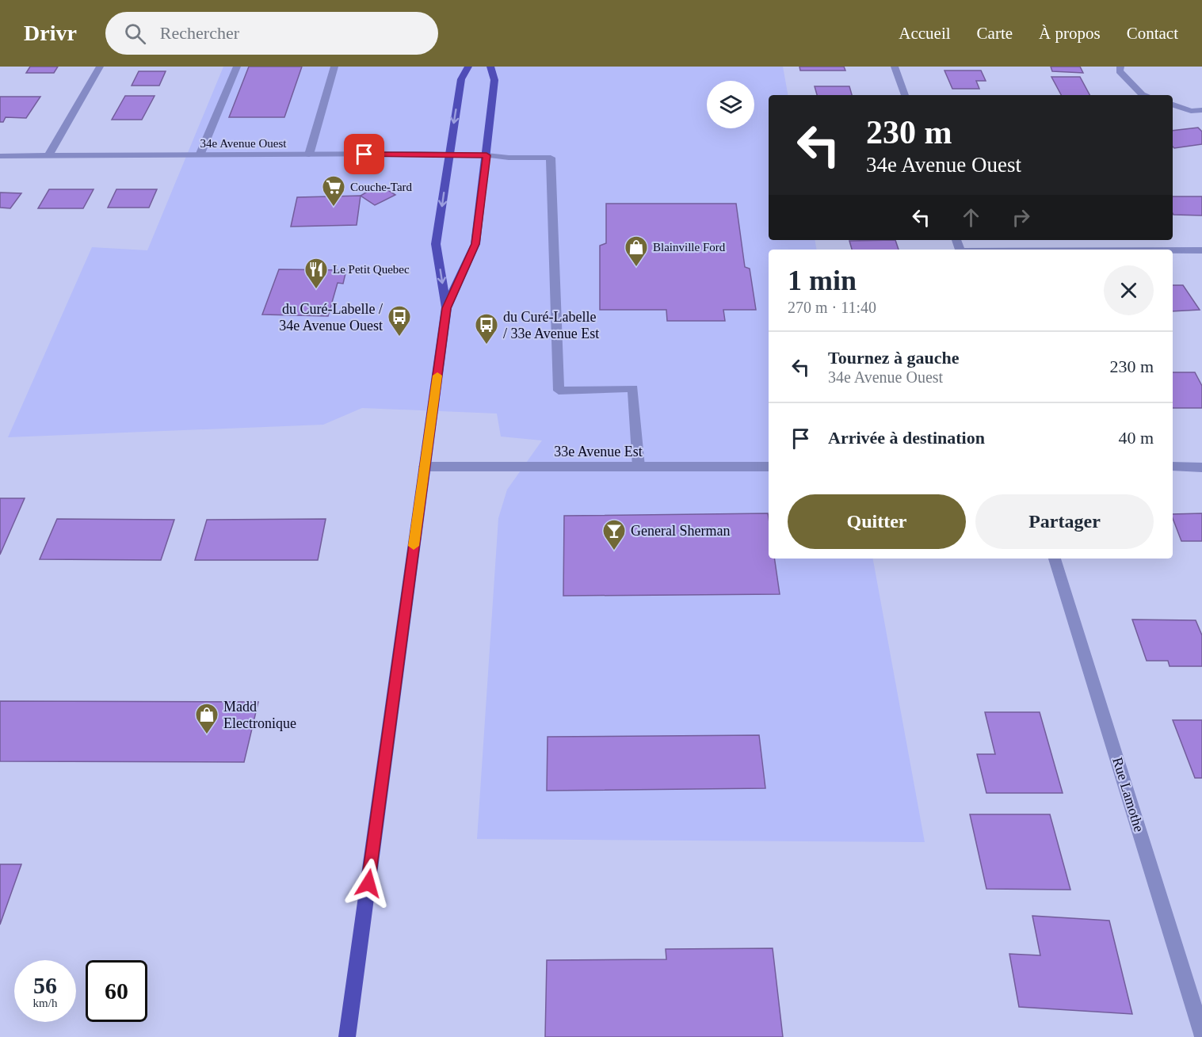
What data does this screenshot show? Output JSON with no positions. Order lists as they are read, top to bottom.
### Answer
{
  "streets": {
    "street": ["34e Avenue Ouest", "33e Avenue Est", "Rue Lamothe"]
  },
  "crossings": [
    ["34e Avenue Ouest", "33e Avenue Est"]
  ],
  "places": {
    "supermarket": ["Couche-Tard"],
    "shop": ["Blainville Ford", "Madd Electronique"],
    "restaurant": ["Le Petit Quebec"],
    "bus stop": ["du Curé-Labelle / 34e Avenue Ouest", "du Curé-Labelle / 33e Avenue Est"],
    "bar": ["General Sherman"]
  },
  "page": {
    "header": "Drivr",
    "search": "Rechercher",
    "nav": [
      "Accueil",
      "Carte",
      "À propos",
      "Contact"
    ],
    "turn": ["230 m", "34e Avenue Ouest"],
    "heading": ["1 min", "270 m · 11:40"],
    "list": [
      {
        "name": "Tournez à gauche",
        "note": "34e Avenue Ouest",
        "value": "230 m"
      },
      {
        "name": "Arrivée à destination",
        "value": "40 m"
      }
    ],
    "buttons": ["Quitter", "Partager"],
    "speed": "56 km/h",
    "limit": "60"
  }
}
